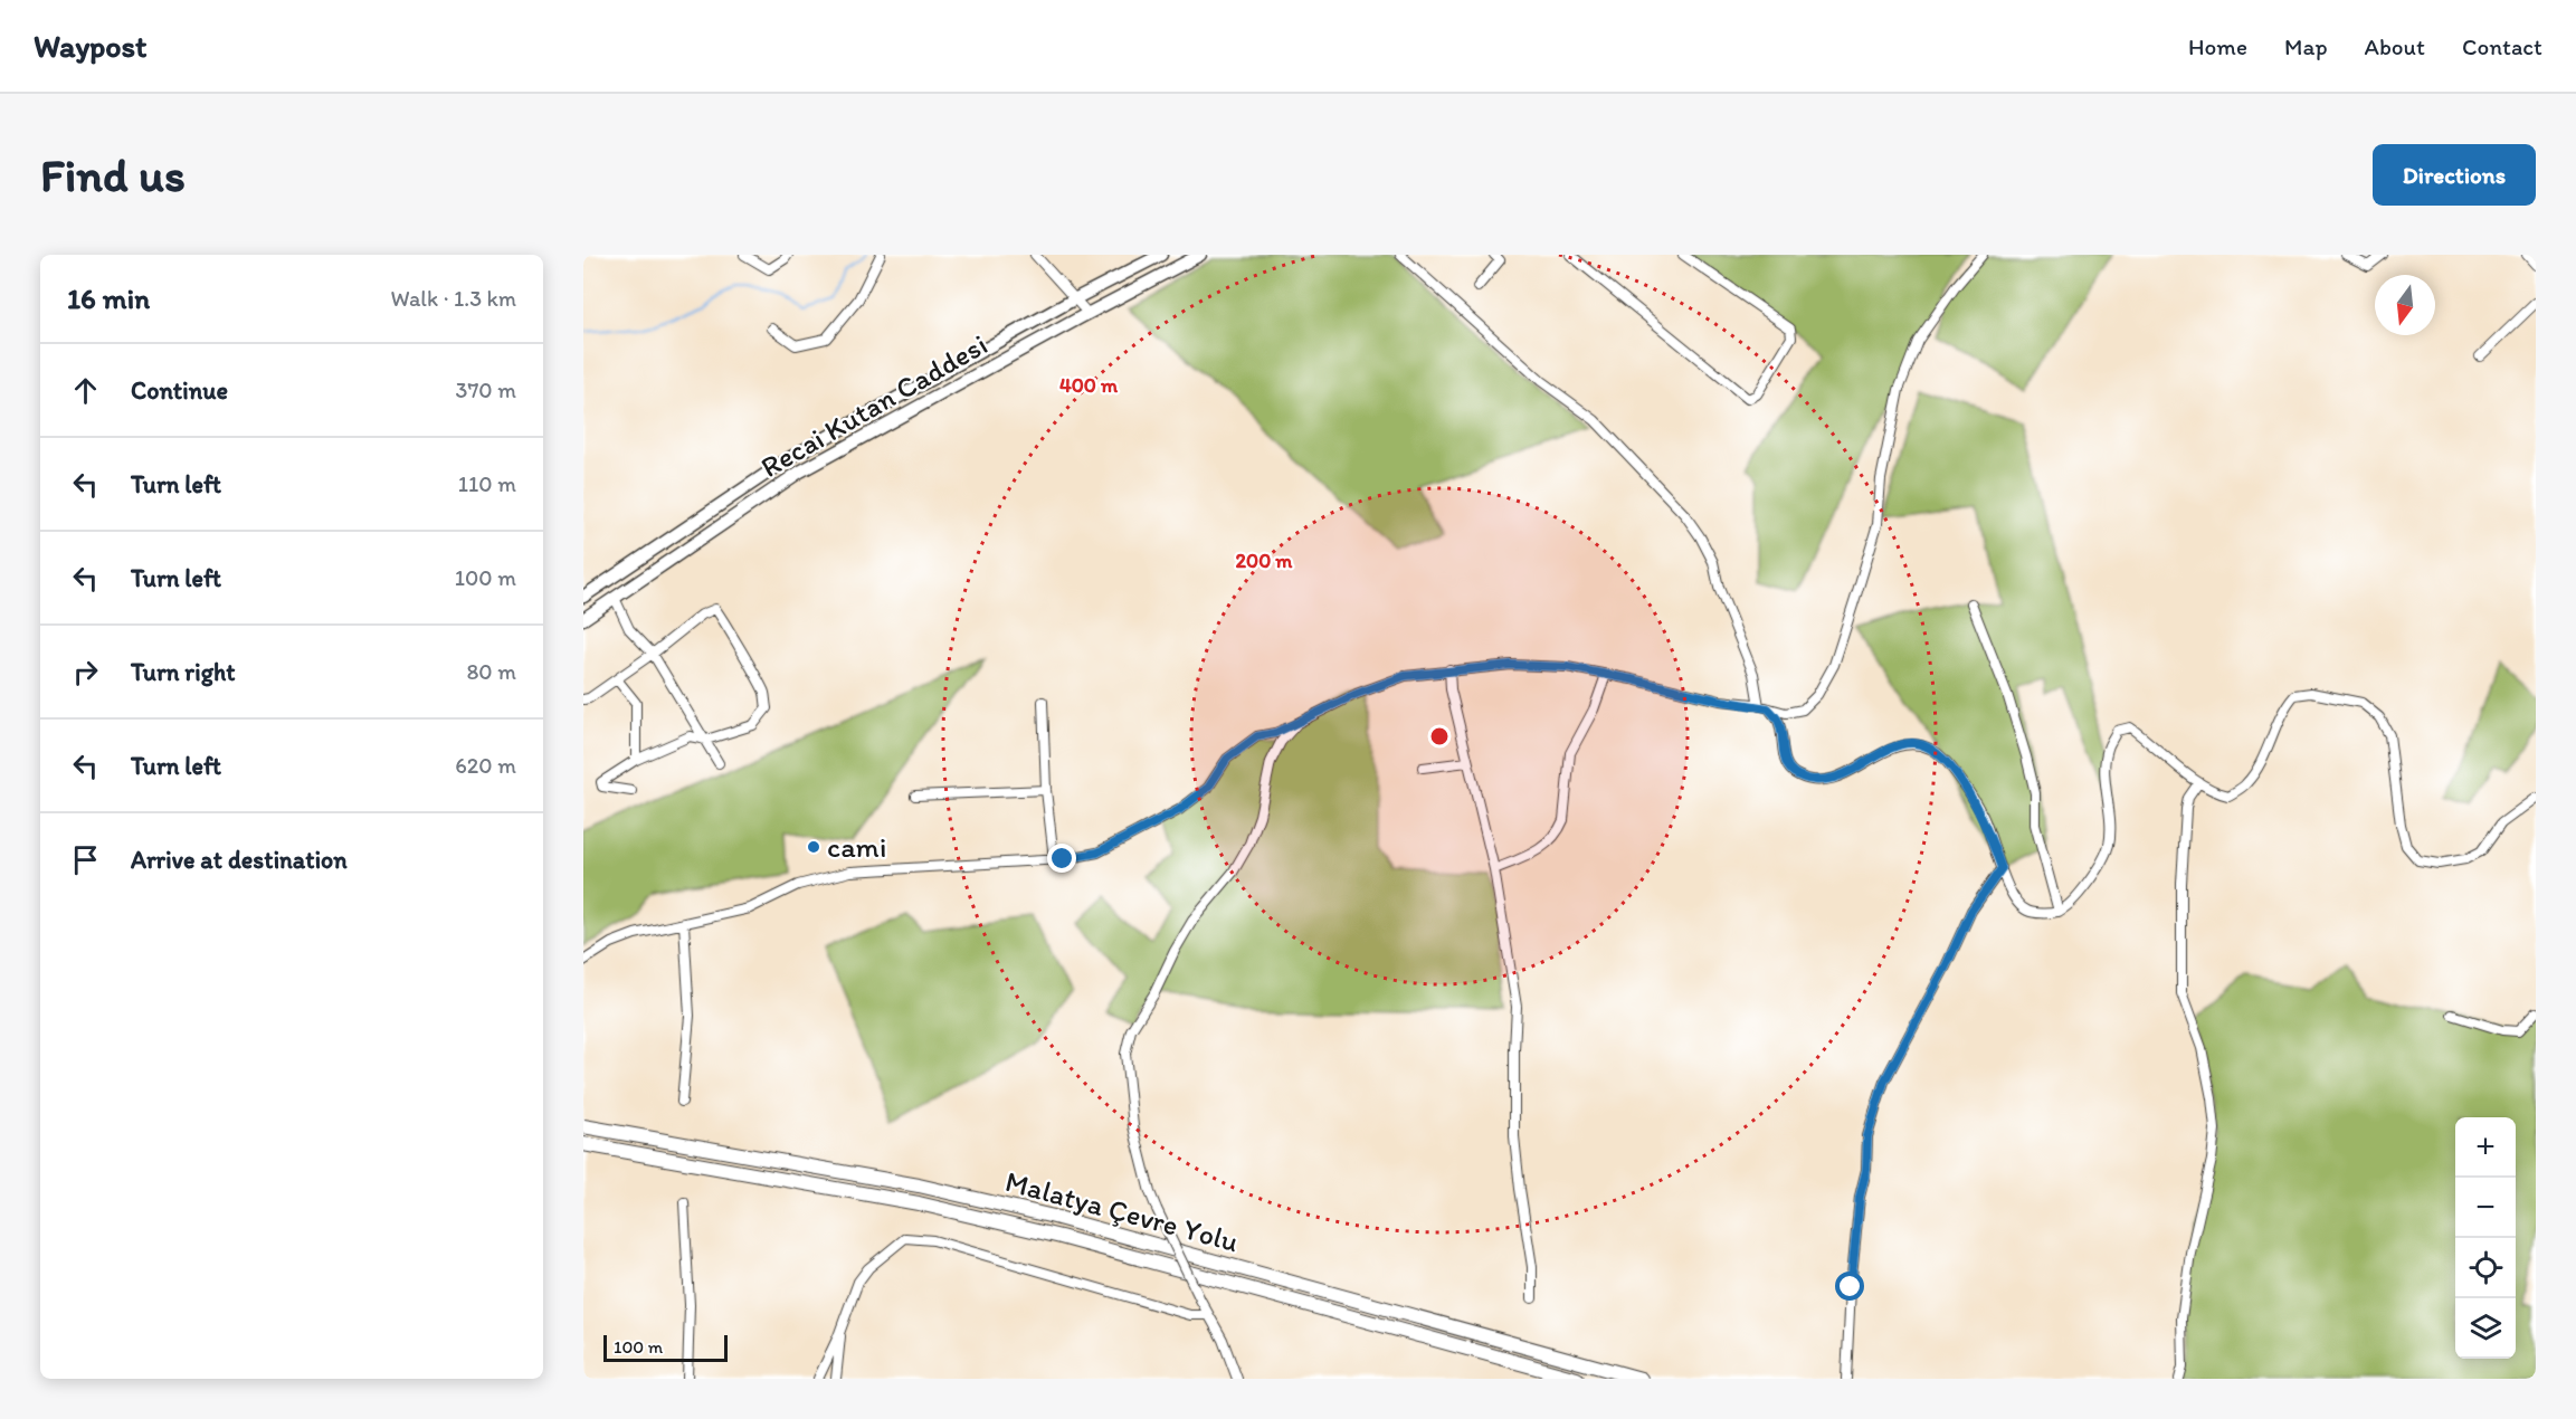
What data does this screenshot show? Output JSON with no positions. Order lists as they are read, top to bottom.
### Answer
{
  "streets": {
    "highway": ["Malatya Çevre Yolu"],
    "main road": ["Recai Kutan Caddesi"]
  },
  "places": ["cami"],
  "scale_bar": "100 m",
  "north": "bottom",
  "page": {
    "header": "Waypost",
    "nav": [
      "Home",
      "Map",
      "About",
      "Contact"
    ],
    "buttons": "Directions",
    "title": "Find us",
    "heading": ["16 min", "Walk · 1.3 km"],
    "list": [
      ["Continue", "370 m"],
      ["Turn left", "110 m"],
      ["Turn left", "100 m"],
      ["Turn right", "80 m"],
      ["Turn left", "620 m"],
      "Arrive at destination"
    ],
    "map_buttons": ["+", "−"],
    "scale": "100 m"
  },
  "rings": ["400 m", "200 m"]
}
